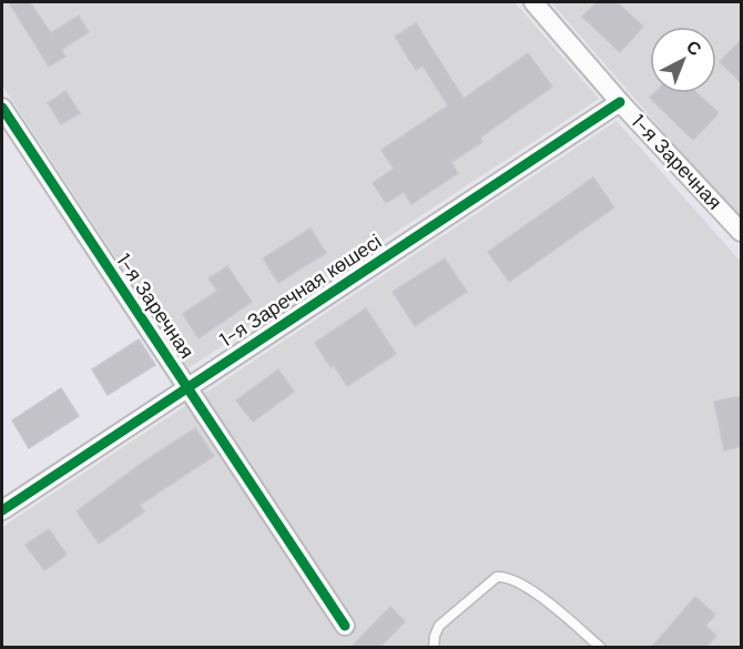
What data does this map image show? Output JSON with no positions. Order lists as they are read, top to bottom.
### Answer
{
  "streets": {
    "street": ["1-я Заречная", "1-я Заречная көшесі"]
  },
  "crossings": [
    ["1-я Заречная", "1-я Заречная көшесі"]
  ],
  "north": "top right"
}
